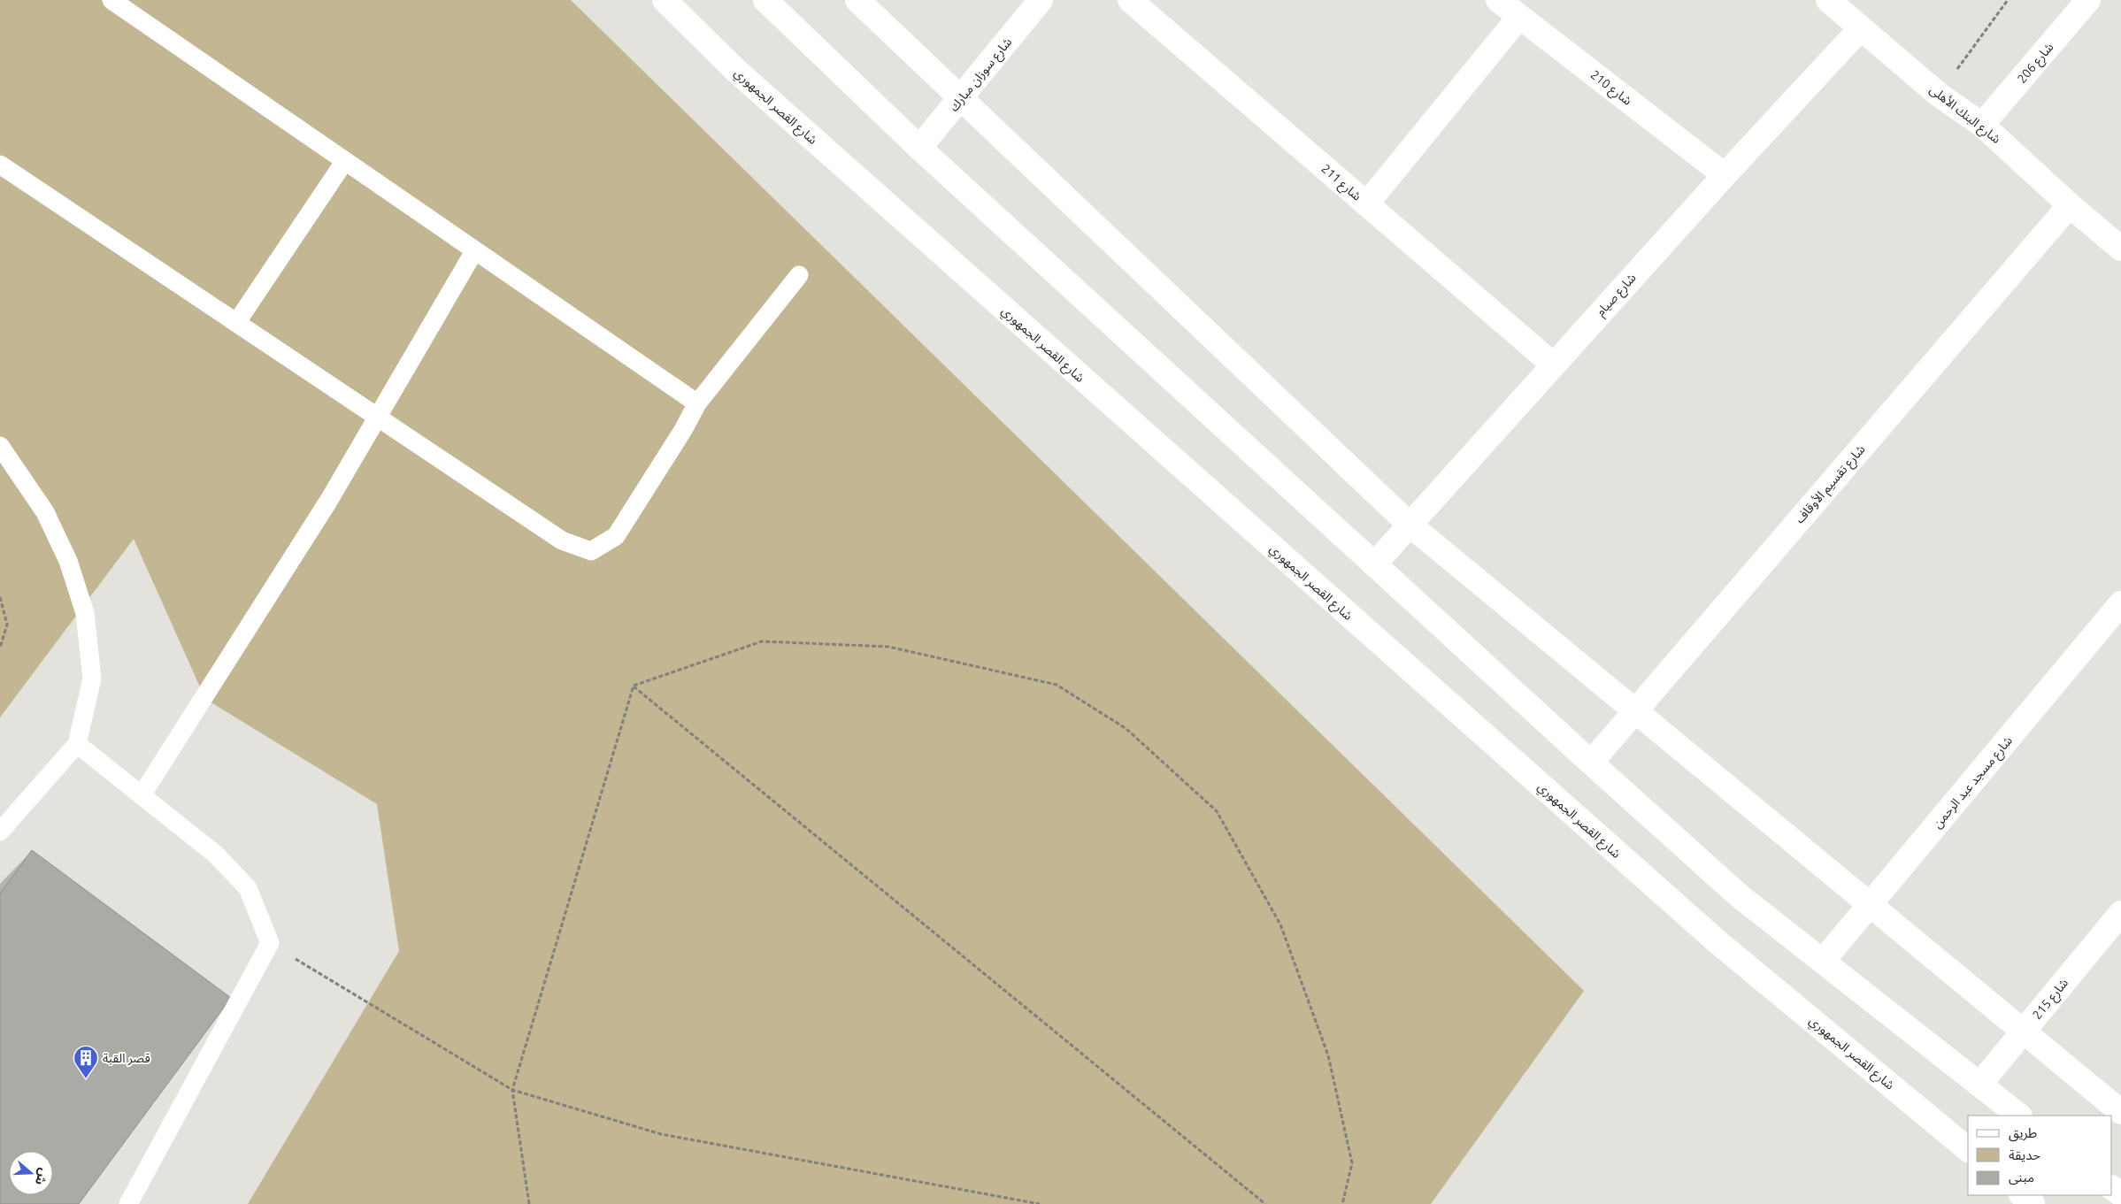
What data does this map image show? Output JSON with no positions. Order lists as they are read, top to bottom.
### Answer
{
  "streets": {
    "street": [
      "شارع 206",
      "شارع سوزان مبارك",
      "شارع 210",
      "شارع القصر الجمهوري",
      "شارع البنك الأهلى",
      "شارع 211",
      "شارع صيام",
      "شارع تقسيم الأوقاف",
      "شارع مسجد عبد الرحمن",
      "شارع 215"
    ]
  },
  "crossings": [
    ["شارع 206", "شارع البنك الأهلى"],
    ["شارع 210", "شارع صيام"],
    ["شارع البنك الأهلى", "شارع صيام"],
    ["شارع البنك الأهلى", "شارع تقسيم الأوقاف"],
    ["شارع 211", "شارع صيام"]
  ],
  "places": {
    "building": ["قصر القبة"]
  },
  "legend": ["طريق", "حديقة", "مبنى"],
  "north": "right"
}
